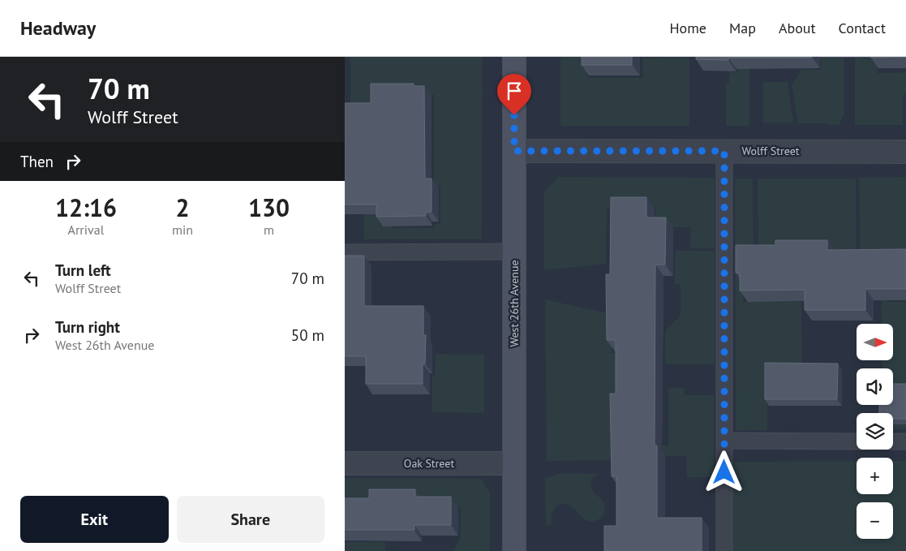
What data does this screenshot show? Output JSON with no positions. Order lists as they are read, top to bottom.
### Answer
{
  "streets": {
    "street": ["Wolff Street", "West 26th Avenue", "Oak Street"]
  },
  "crossings": [
    ["Wolff Street", "West 26th Avenue"],
    ["West 26th Avenue", "Oak Street"]
  ],
  "north": "right",
  "page": {
    "header": "Headway",
    "nav": [
      "Home",
      "Map",
      "About",
      "Contact"
    ],
    "turn": ["70 m", "Wolff Street"],
    "then": "Then",
    "eta": [
      "12:16",
      "Arrival",
      "2",
      "min",
      "130",
      "m"
    ],
    "list": [
      {
        "name": "Turn left",
        "note": "Wolff Street",
        "value": "70 m"
      },
      {
        "name": "Turn right",
        "note": "West 26th Avenue",
        "value": "50 m"
      }
    ],
    "map_buttons": ["+", "−"],
    "buttons": ["Exit", "Share"]
  }
}
